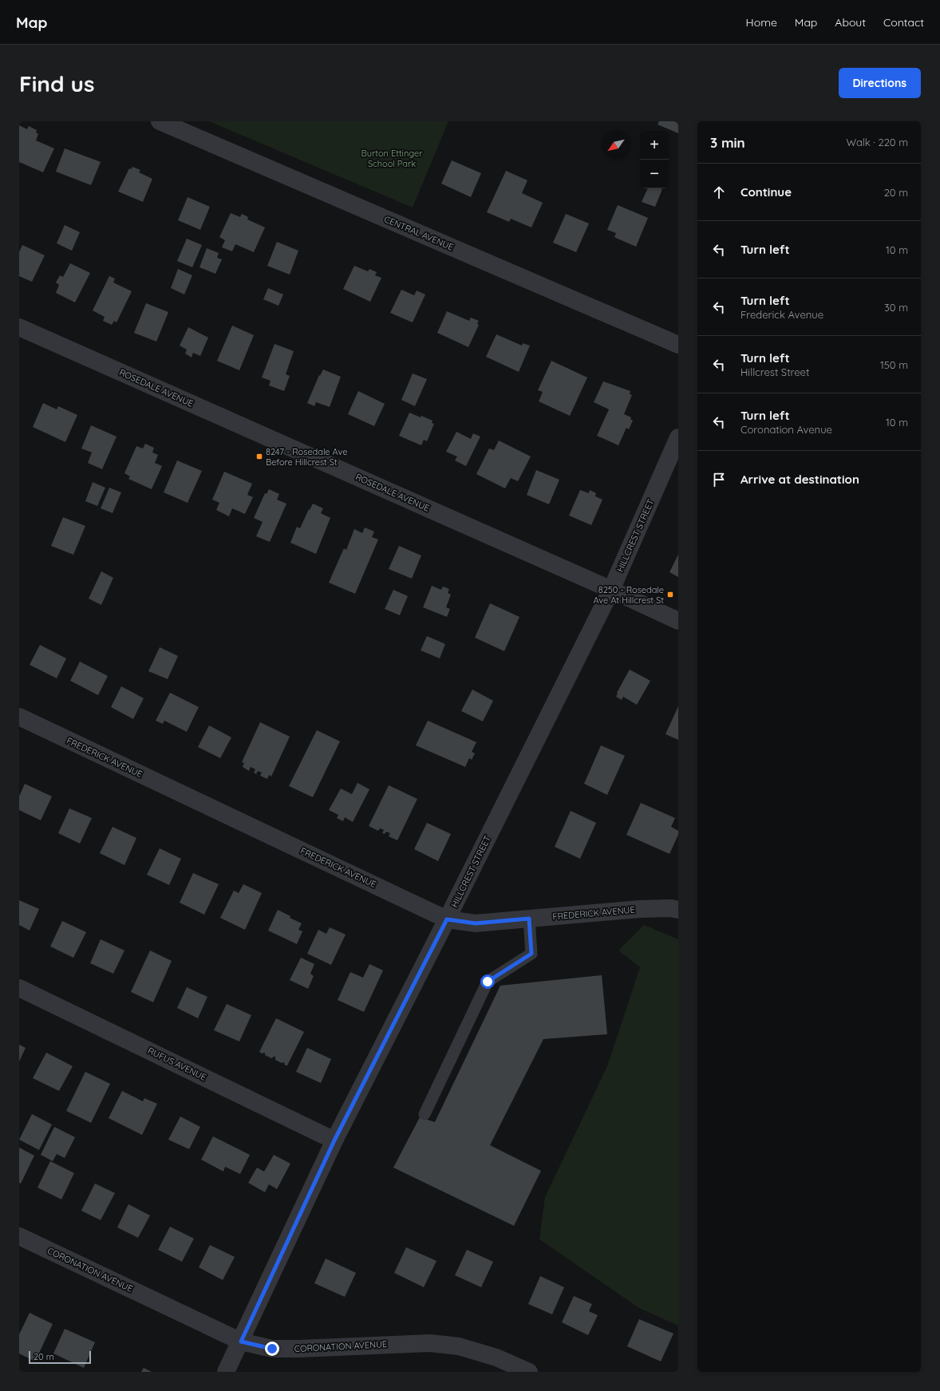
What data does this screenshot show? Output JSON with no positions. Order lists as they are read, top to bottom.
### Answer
{
  "streets": {
    "street": [
      "CENTRAL AVENUE",
      "ROSEDALE AVENUE",
      "HILLCREST STREET",
      "FREDERICK AVENUE",
      "RUFUS AVENUE",
      "CORONATION AVENUE"
    ]
  },
  "crossings": [
    ["ROSEDALE AVENUE", "HILLCREST STREET"],
    ["HILLCREST STREET", "FREDERICK AVENUE"],
    ["HILLCREST STREET", "RUFUS AVENUE"],
    ["HILLCREST STREET", "CORONATION AVENUE"]
  ],
  "parks": ["Burton Ettinger School Park"],
  "places": {
    "transit": ["8247 - Rosedale Ave Before Hillcrest St", "8250 - Rosedale Ave At Hillcrest St"]
  },
  "scale_bar": "20 m",
  "north": "bottom left",
  "page": {
    "header": "Map",
    "nav": [
      "Home",
      "Map",
      "About",
      "Contact"
    ],
    "buttons": "Directions",
    "title": "Find us",
    "heading": ["3 min", "Walk · 220 m"],
    "map_buttons": ["+", "−"],
    "list": [
      ["Continue", "20 m"],
      ["Turn left", "10 m"],
      ["Turn left", "Frederick Avenue", "30 m"],
      ["Turn left", "Hillcrest Street", "150 m"],
      ["Turn left", "Coronation Avenue", "10 m"],
      "Arrive at destination"
    ],
    "scale": "20 m"
  }
}
